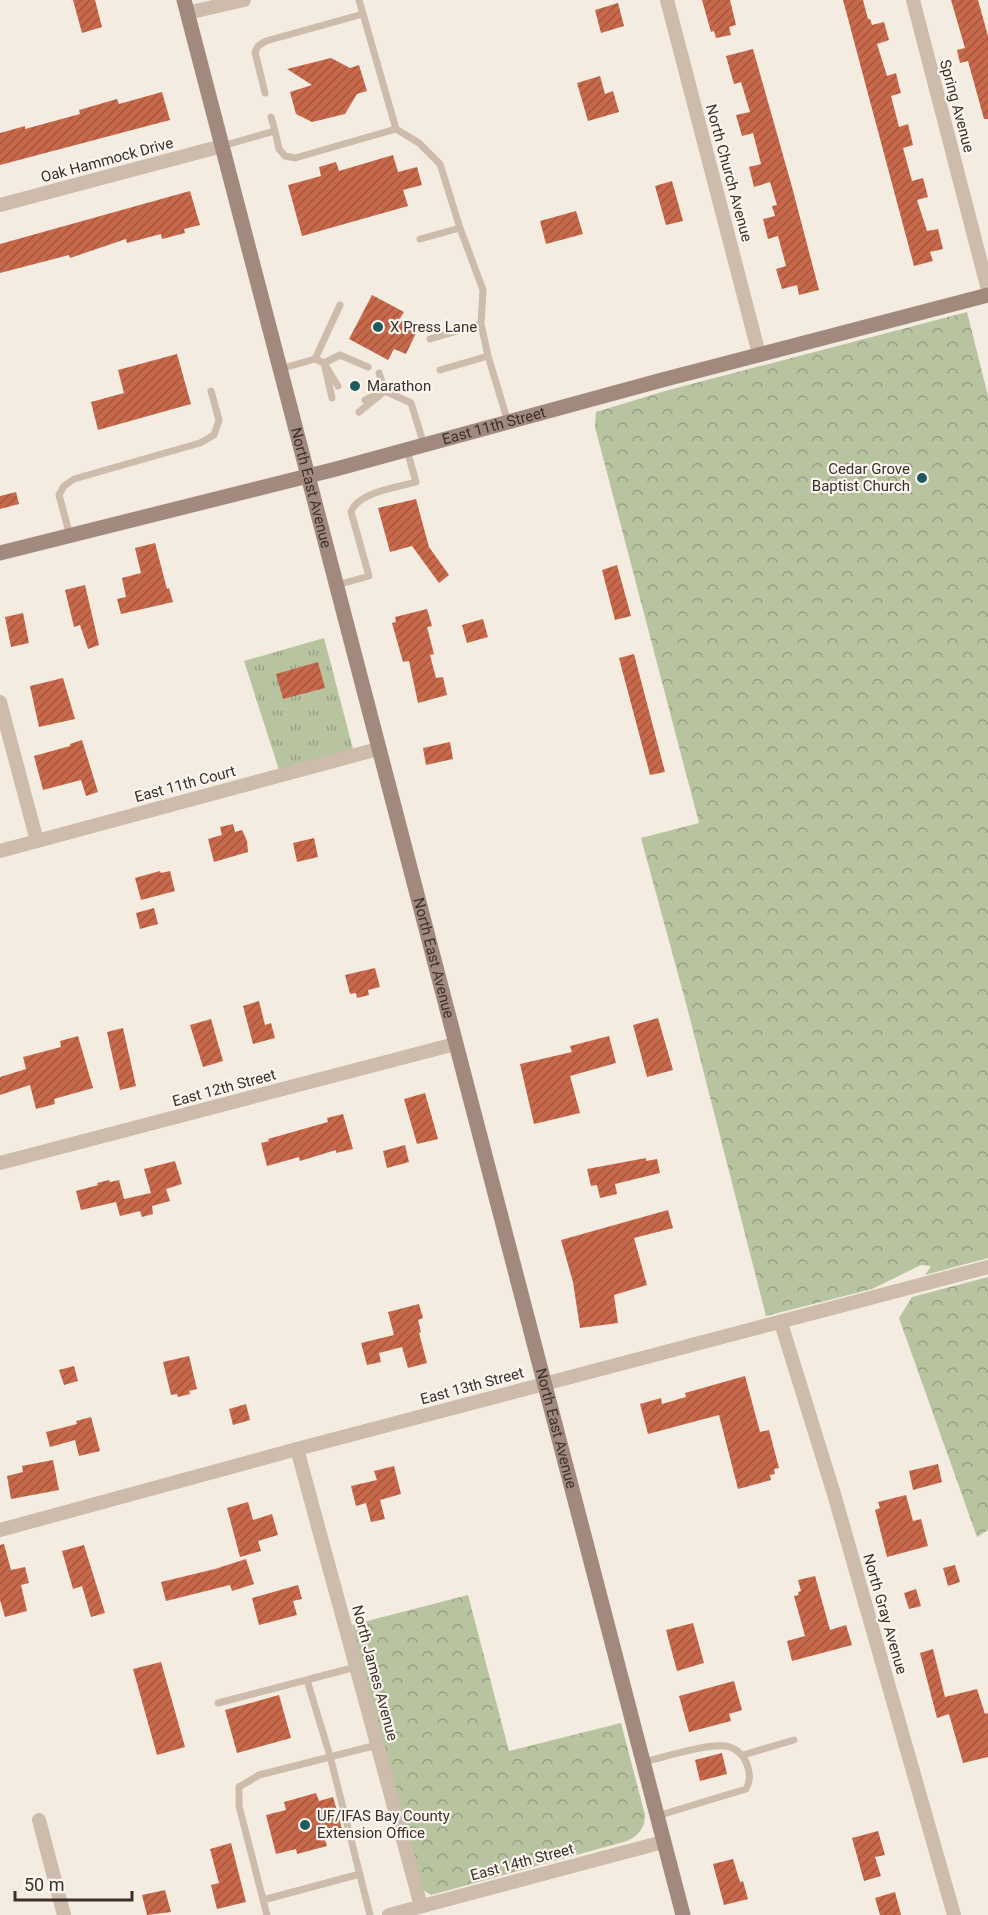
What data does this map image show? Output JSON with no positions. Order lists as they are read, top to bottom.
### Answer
{
  "streets": {
    "main road": ["East 11th Street", "North East Avenue"],
    "street": [
      "Spring Avenue",
      "Oak Hammock Drive",
      "North Church Avenue",
      "East 11th Court",
      "East 12th Street",
      "East 13th Street",
      "North Gray Avenue",
      "North James Avenue",
      "East 14th Street"
    ]
  },
  "crossings": [
    ["Oak Hammock Drive", "North East Avenue"],
    ["North Church Avenue", "East 11th Street"],
    ["East 11th Street", "North East Avenue"],
    ["North East Avenue", "East 11th Court"],
    ["North East Avenue", "East 12th Street"],
    ["North East Avenue", "East 13th Street"],
    ["North East Avenue", "East 14th Street"],
    ["East 13th Street", "North Gray Avenue"],
    ["East 13th Street", "North James Avenue"],
    ["North James Avenue", "East 14th Street"]
  ],
  "places": [
    "X Press Lane",
    "Marathon",
    "Cedar Grove Baptist Church",
    "UF/IFAS Bay County Extension Office"
  ],
  "scale_bar": "50 m"
}
